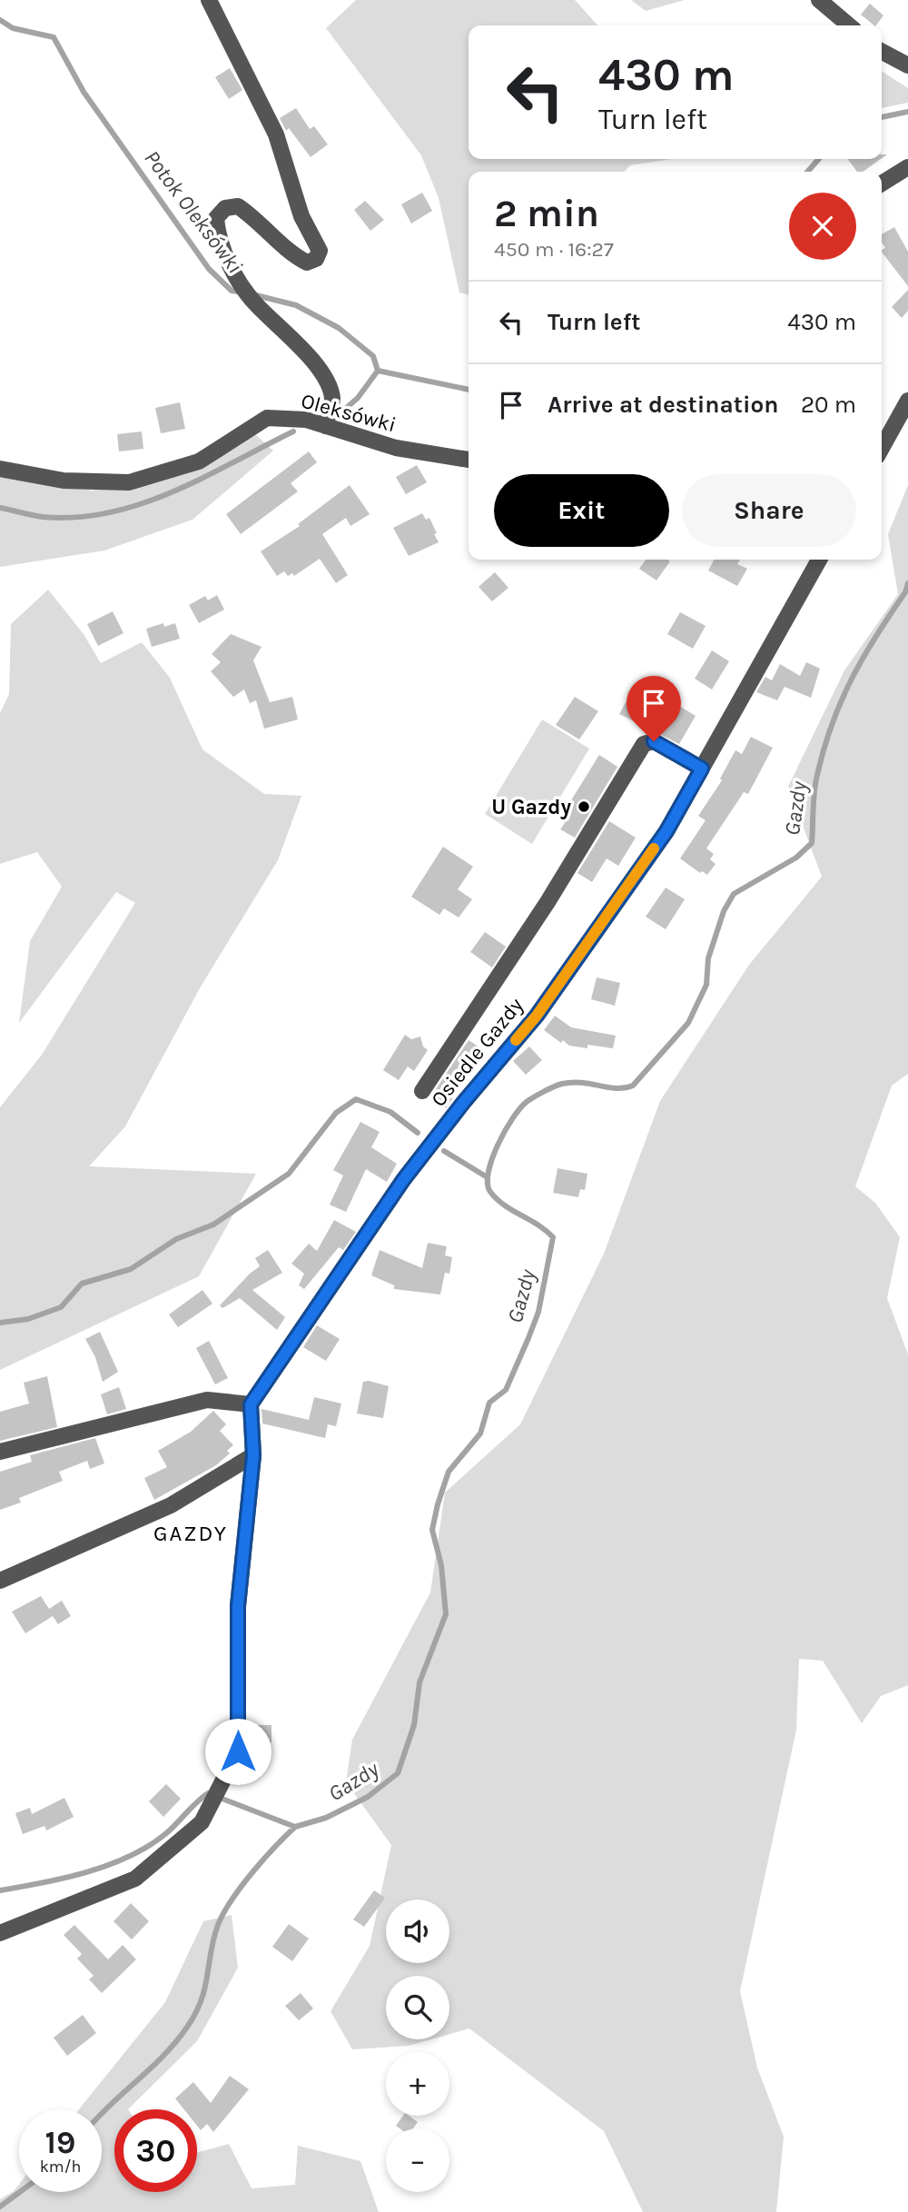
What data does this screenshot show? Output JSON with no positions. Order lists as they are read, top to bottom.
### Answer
{
  "streets": {
    "street": ["Oleksówki", "Osiedle Gazdy"]
  },
  "districts": ["GAZDY"],
  "water": ["Potok Oleksówki", "Gazdy"],
  "places": ["U Gazdy"],
  "page": {
    "turn": ["430 m", "Turn left"],
    "heading": ["2 min", "450 m · 16:27"],
    "list": [
      {
        "name": "Turn left",
        "value": "430 m"
      },
      {
        "name": "Arrive at destination",
        "value": "20 m"
      }
    ],
    "buttons": ["Exit", "Share"],
    "map_buttons": ["+", "−"],
    "speed": "19 km/h",
    "limit": "30"
  }
}
